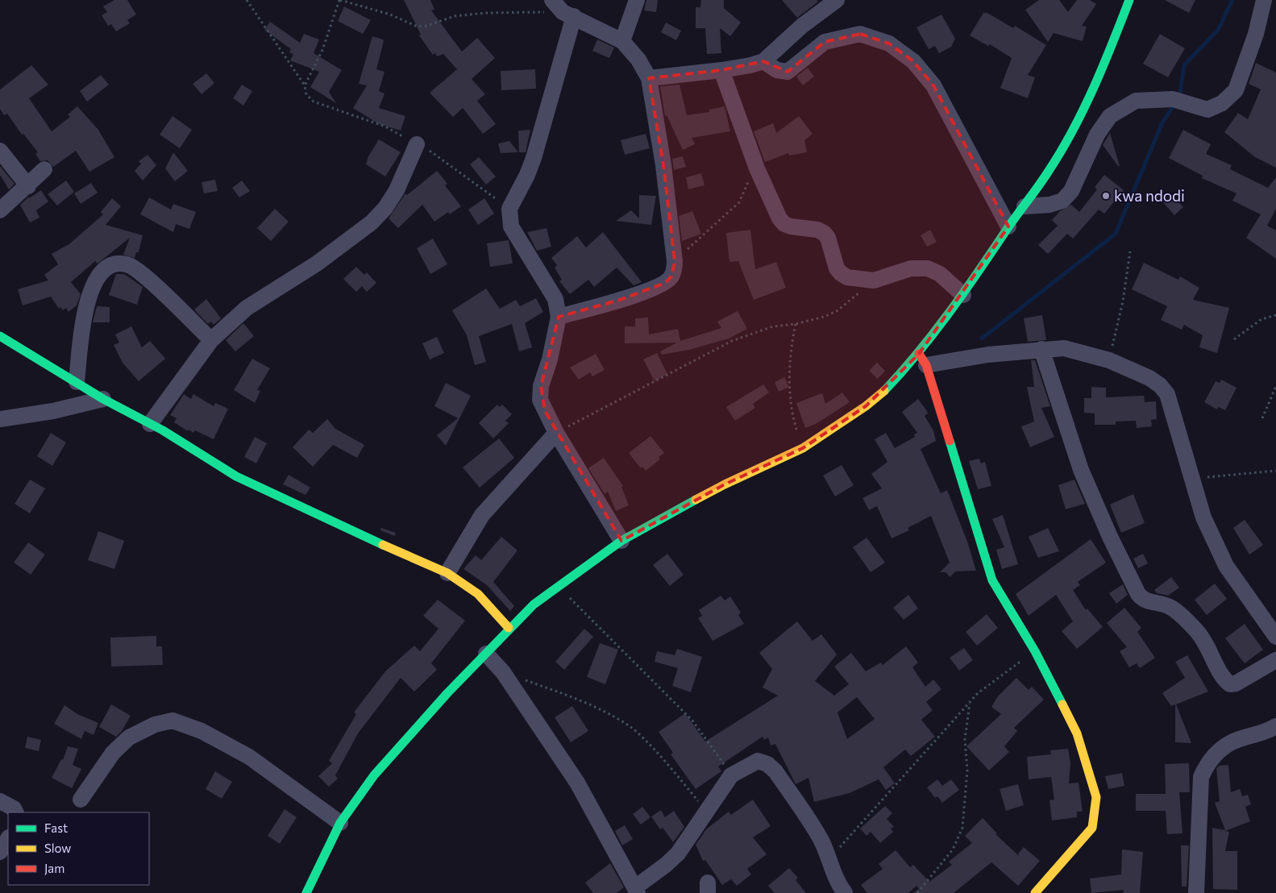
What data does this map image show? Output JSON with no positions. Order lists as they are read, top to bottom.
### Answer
{
  "places": ["kwa ndodi"],
  "legend": ["Fast", "Slow", "Jam"]
}
